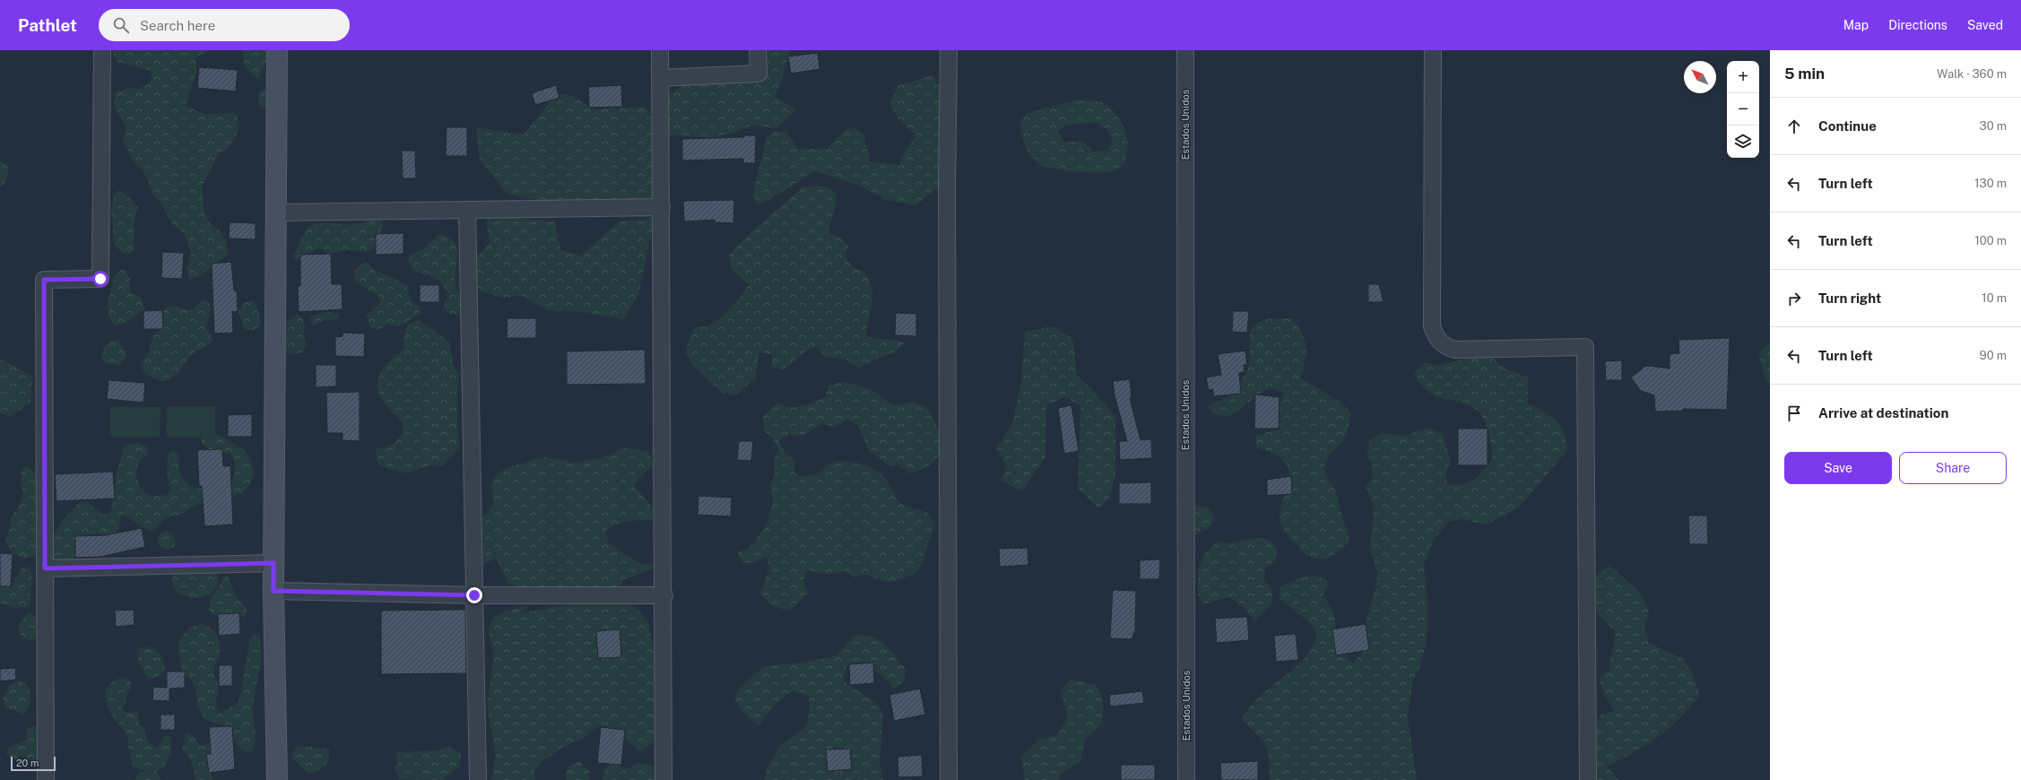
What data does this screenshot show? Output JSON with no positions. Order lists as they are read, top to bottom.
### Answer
{
  "streets": {
    "street": ["Estados Unidos"]
  },
  "scale_bar": "20 m",
  "north": "top left",
  "page": {
    "header": "Pathlet",
    "search": "Search here",
    "nav": ["Map", "Directions", "Saved"],
    "heading": ["5 min", "Walk · 360 m"],
    "map_buttons": ["+", "−"],
    "list": [
      ["Continue", "30 m"],
      ["Turn left", "130 m"],
      ["Turn left", "100 m"],
      ["Turn right", "10 m"],
      ["Turn left", "90 m"],
      "Arrive at destination"
    ],
    "buttons": ["Save", "Share"],
    "scale": "20 m"
  }
}
